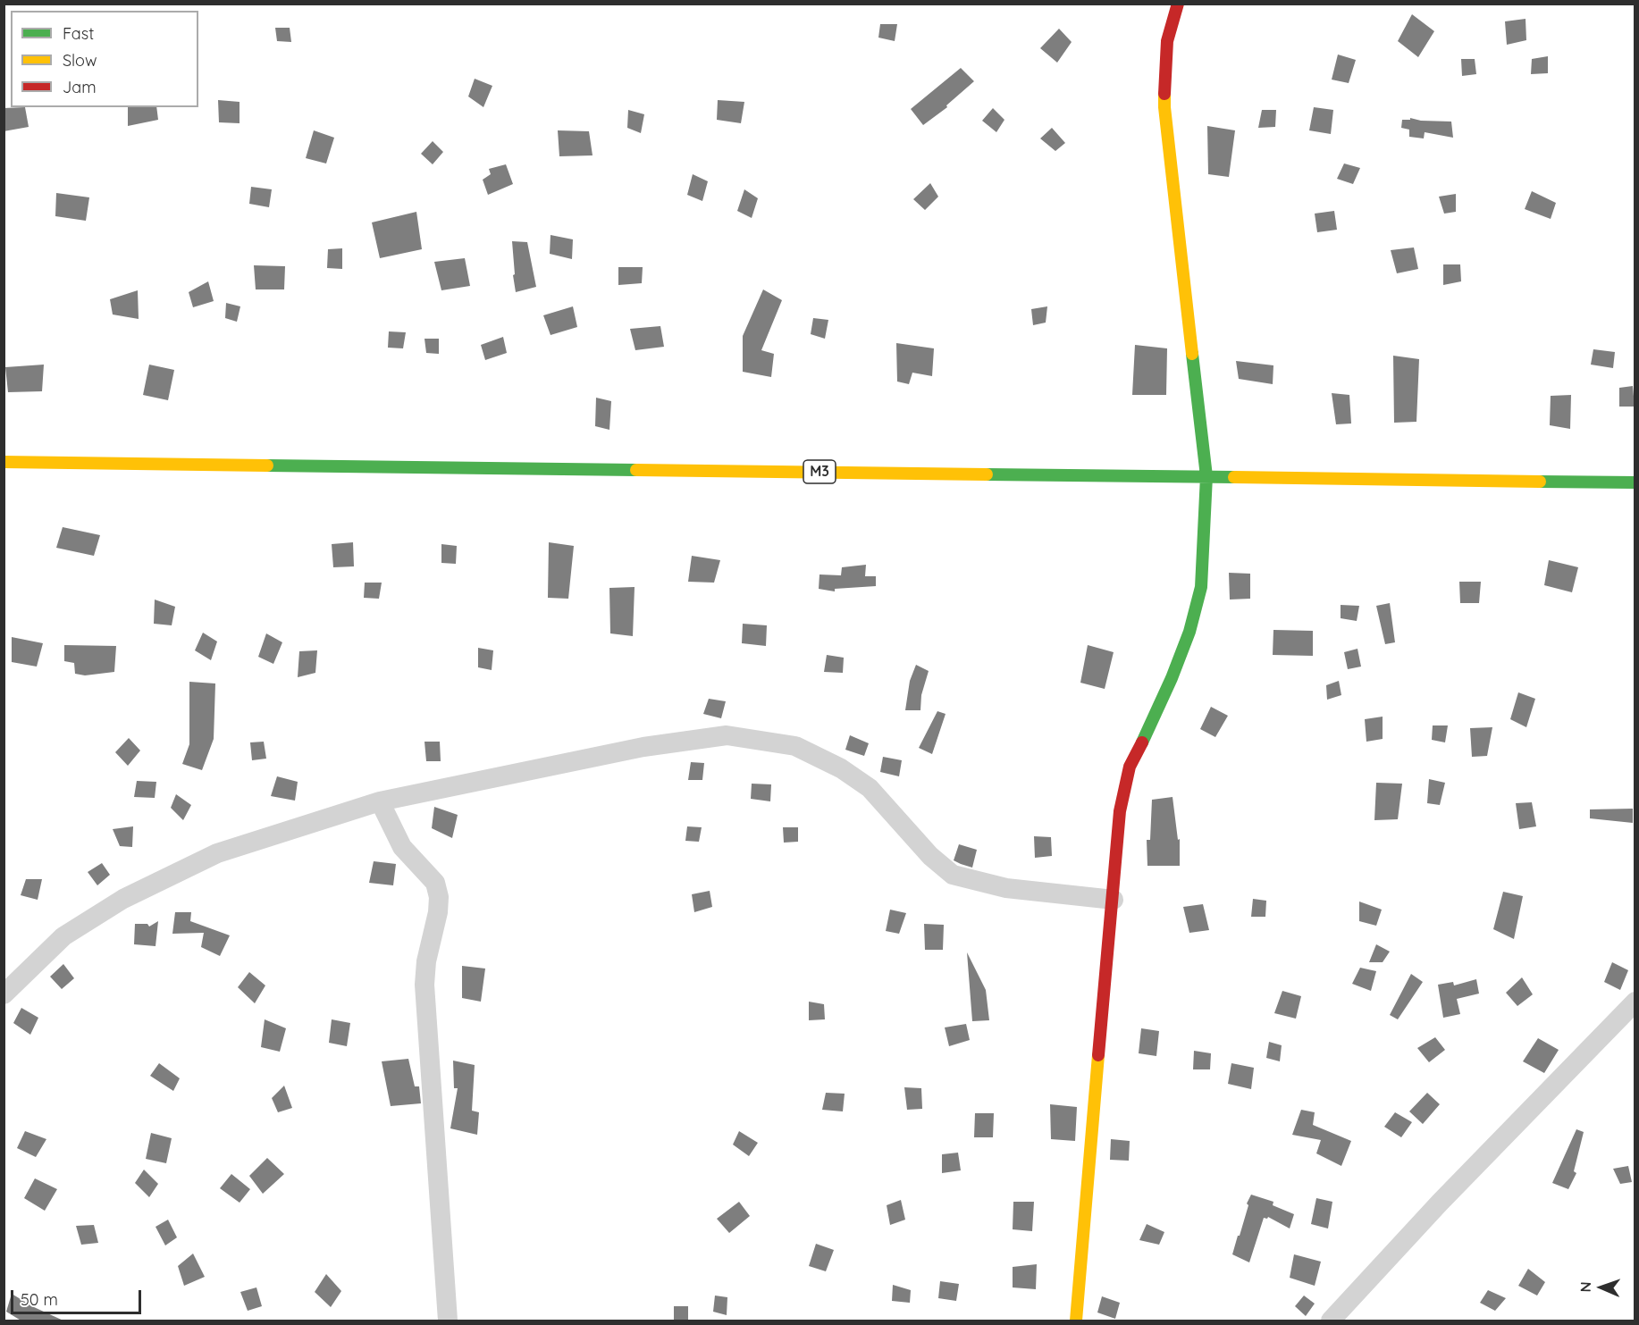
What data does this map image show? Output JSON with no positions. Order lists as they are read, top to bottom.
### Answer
{
  "streets": {
    "main road": ["M3"]
  },
  "legend": ["Fast", "Slow", "Jam"],
  "scale_bar": "50 m",
  "north": "left"
}
